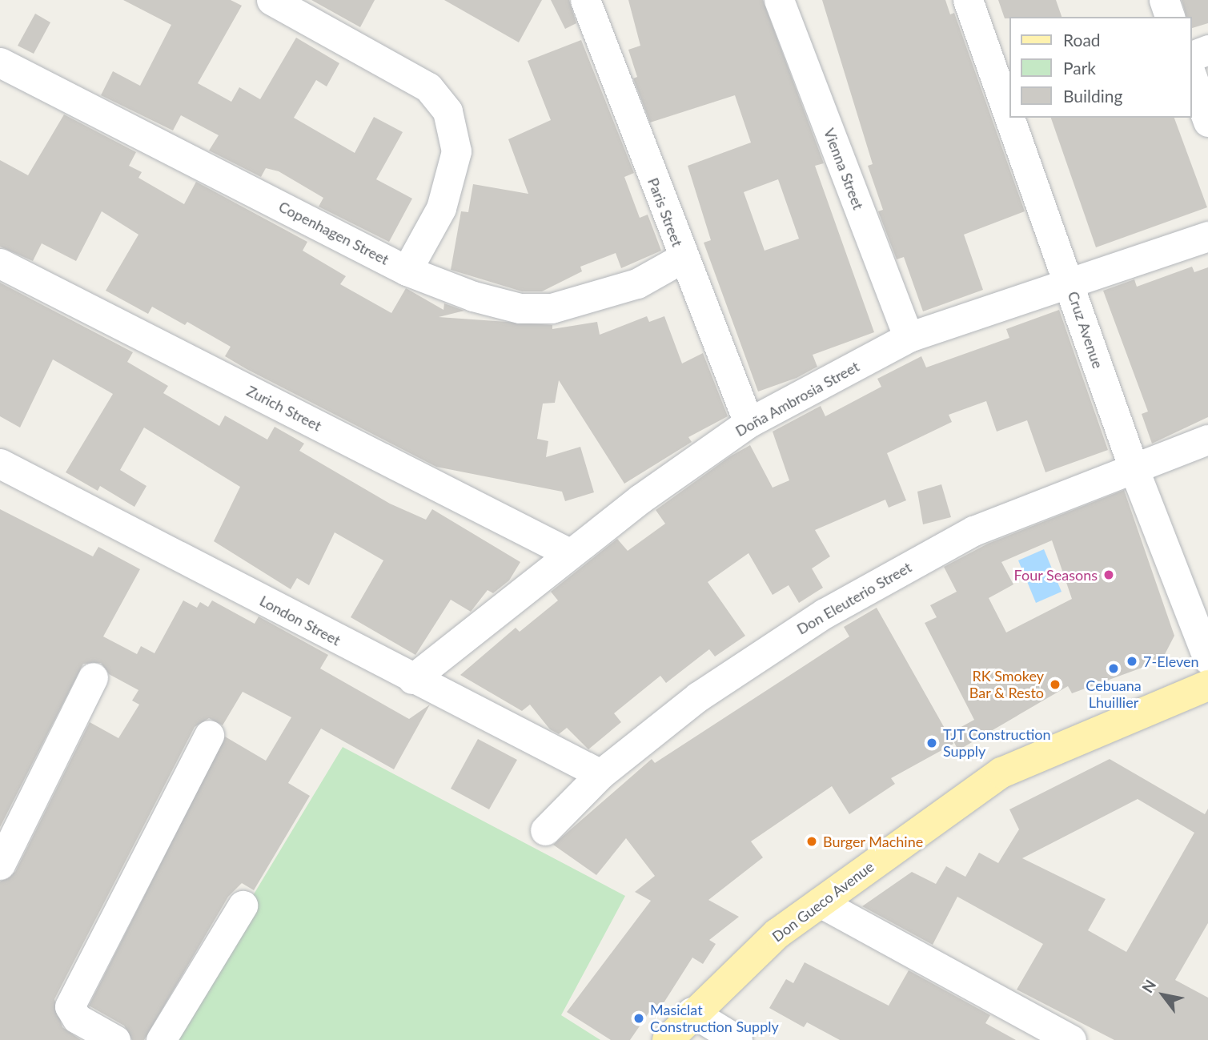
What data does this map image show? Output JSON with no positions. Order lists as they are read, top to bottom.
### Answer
{
  "streets": {
    "main road": ["Don Gueco Avenue"],
    "street": [
      "Vienna Street",
      "Paris Street",
      "Copenhagen Street",
      "Cruz Avenue",
      "Doña Ambrosia Street",
      "Zurich Street",
      "Don Eleuterio Street",
      "London Street"
    ]
  },
  "crossings": [
    ["Vienna Street", "Doña Ambrosia Street"],
    ["Paris Street", "Copenhagen Street"],
    ["Paris Street", "Doña Ambrosia Street"],
    ["Cruz Avenue", "Doña Ambrosia Street"],
    ["Cruz Avenue", "Don Eleuterio Street"],
    ["Doña Ambrosia Street", "Zurich Street"],
    ["Doña Ambrosia Street", "London Street"],
    ["Don Eleuterio Street", "London Street"]
  ],
  "places": [
    "Four Seasons",
    "7-Eleven",
    "Cebuana Lhuillier",
    "RK Smokey Bar & Resto",
    "TJT Construction Supply",
    "Burger Machine",
    "Masiclat Construction Supply"
  ],
  "legend": ["Road", "Park", "Building"],
  "north": "top left"
}
